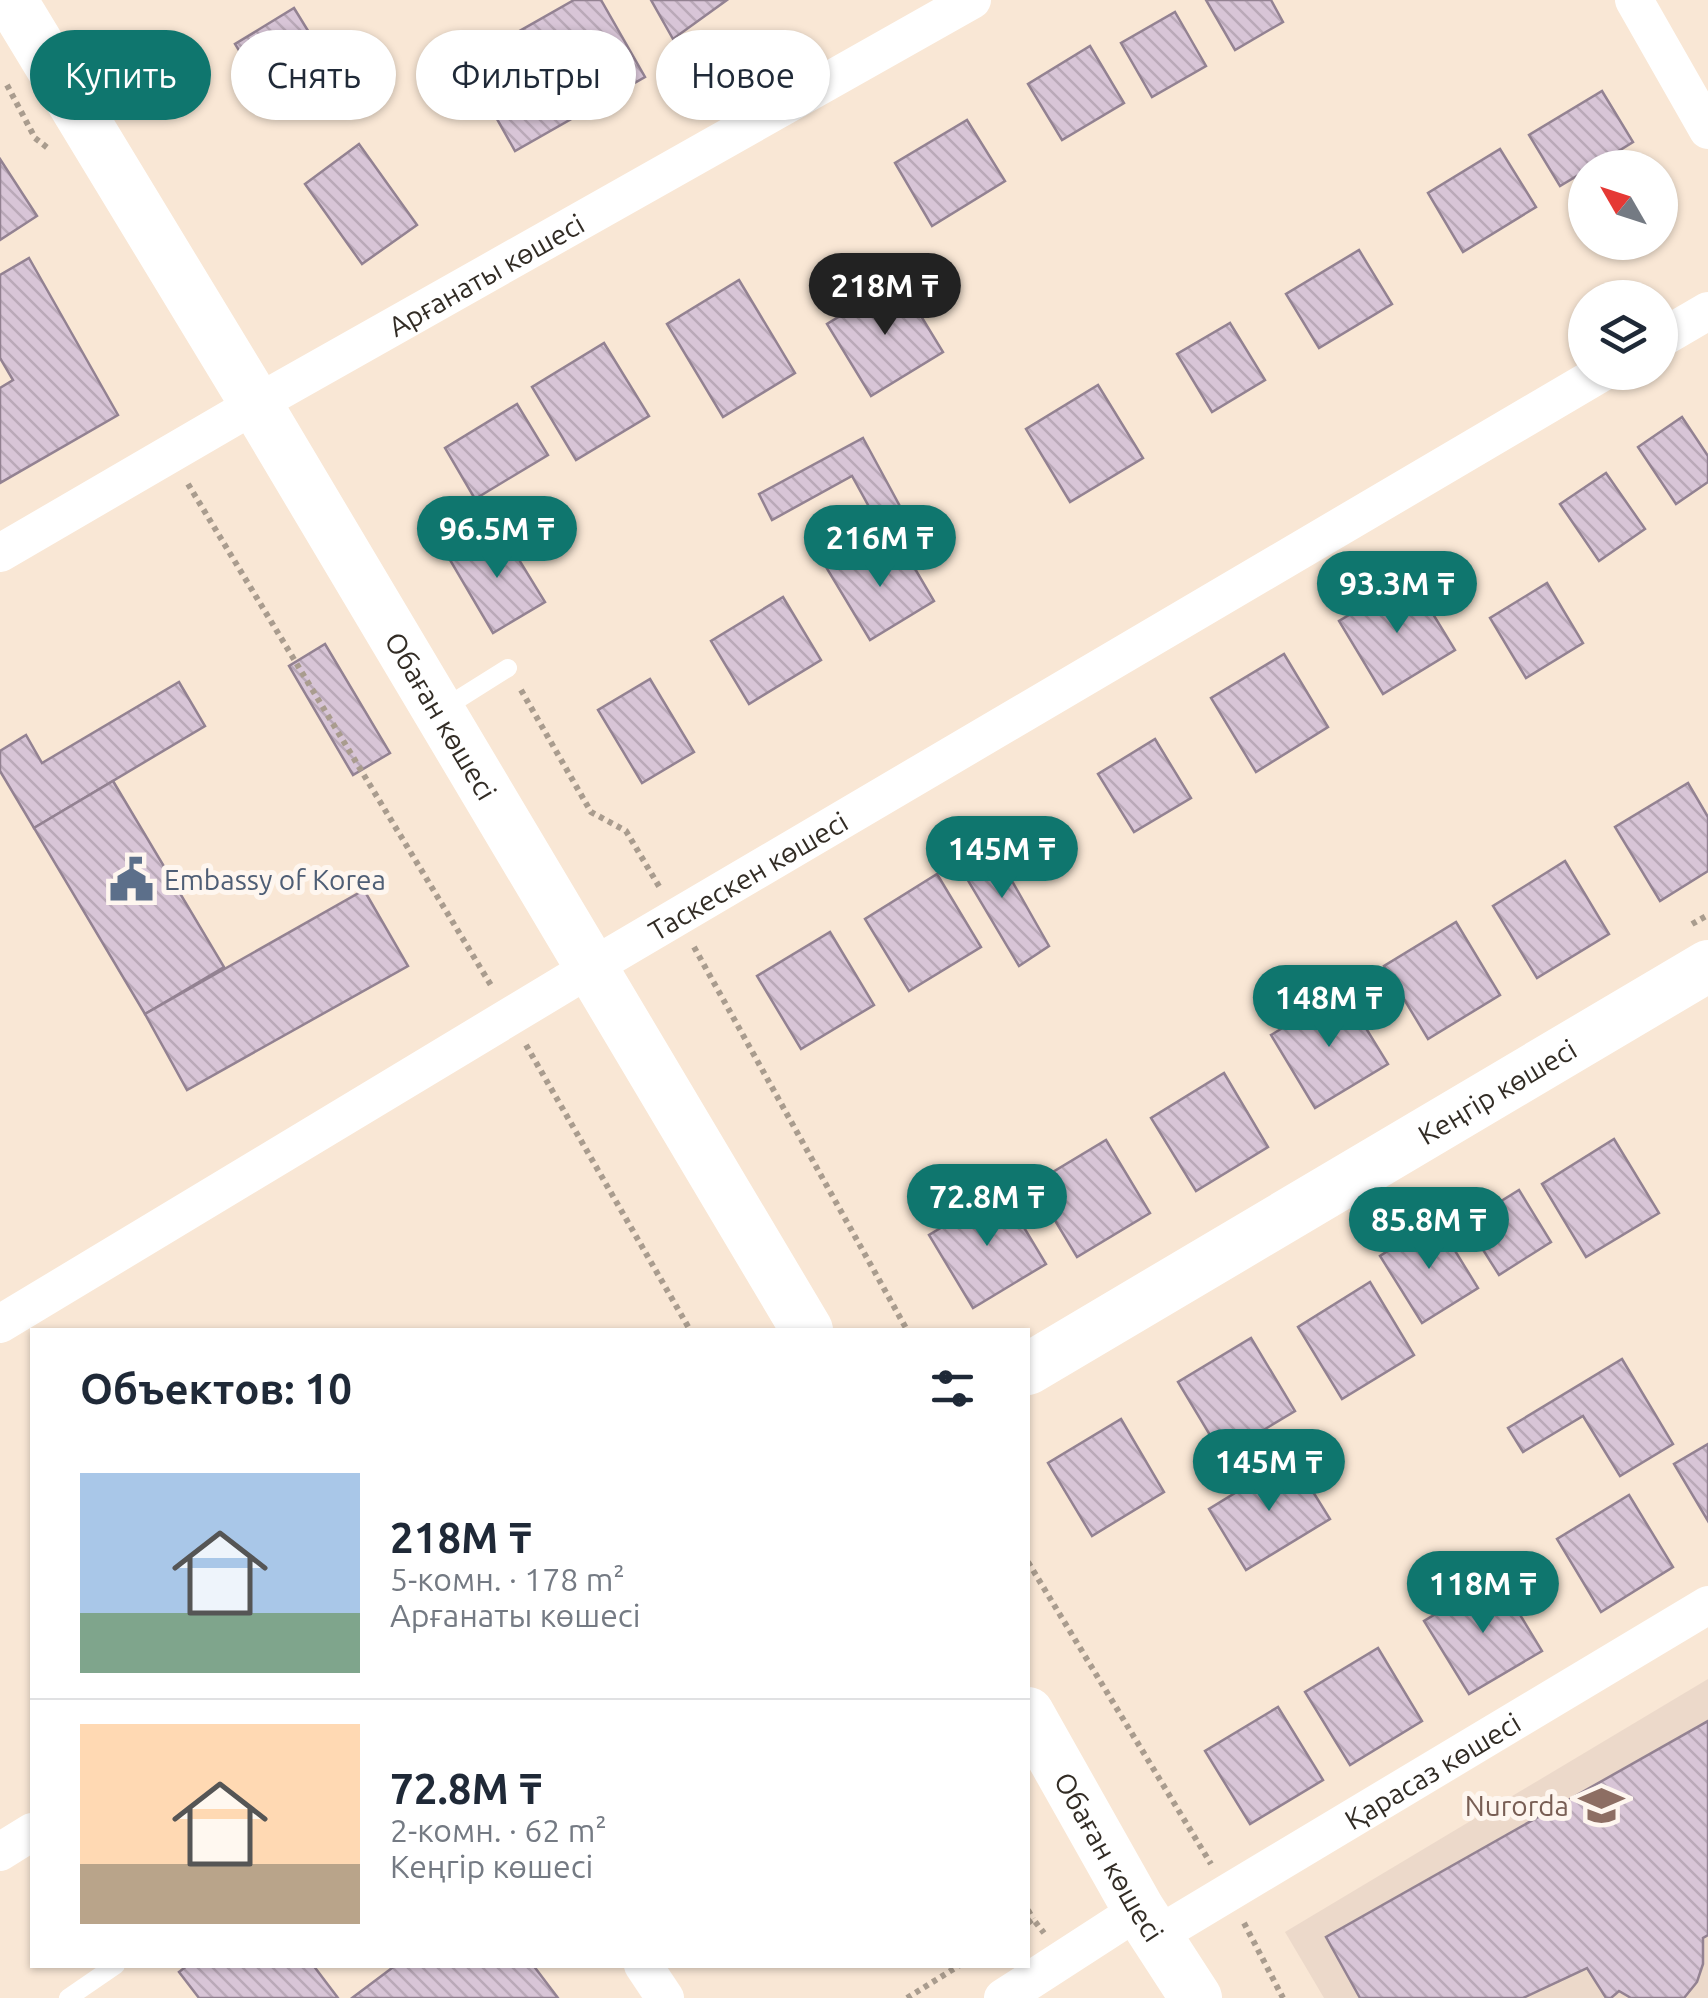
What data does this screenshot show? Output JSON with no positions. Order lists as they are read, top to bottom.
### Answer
{
  "streets": {
    "street": [
      "Арғанаты көшесі",
      "Обаған көшесі",
      "Таскескен көшесі",
      "Кеңгір көшесі",
      "Қарасаз көшесі"
    ]
  },
  "crossings": [
    ["Арғанаты көшесі", "Обаған көшесі"],
    ["Обаған көшесі", "Таскескен көшесі"],
    ["Обаған көшесі", "Қарасаз көшесі"]
  ],
  "places": {
    "public building": ["Embassy of Korea"],
    "school or university": ["Nurorda"]
  },
  "north": "top left",
  "page": {
    "chip": [
      "Купить",
      "Снять",
      "Фильтры",
      "Новое"
    ],
    "price": [
      "218M ₸",
      "96.5M ₸",
      "216M ₸",
      "93.3M ₸",
      "145M ₸",
      "148M ₸",
      "72.8M ₸",
      "85.8M ₸",
      "145M ₸",
      "118M ₸"
    ],
    "heading": "Объектов: 10",
    "list": [
      {
        "name": "218M ₸",
        "note": "5-комн. · 178 m² · Арғанаты көшесі"
      },
      {
        "name": "72.8M ₸",
        "note": "2-комн. · 62 m² · Кеңгір көшесі"
      }
    ]
  }
}
